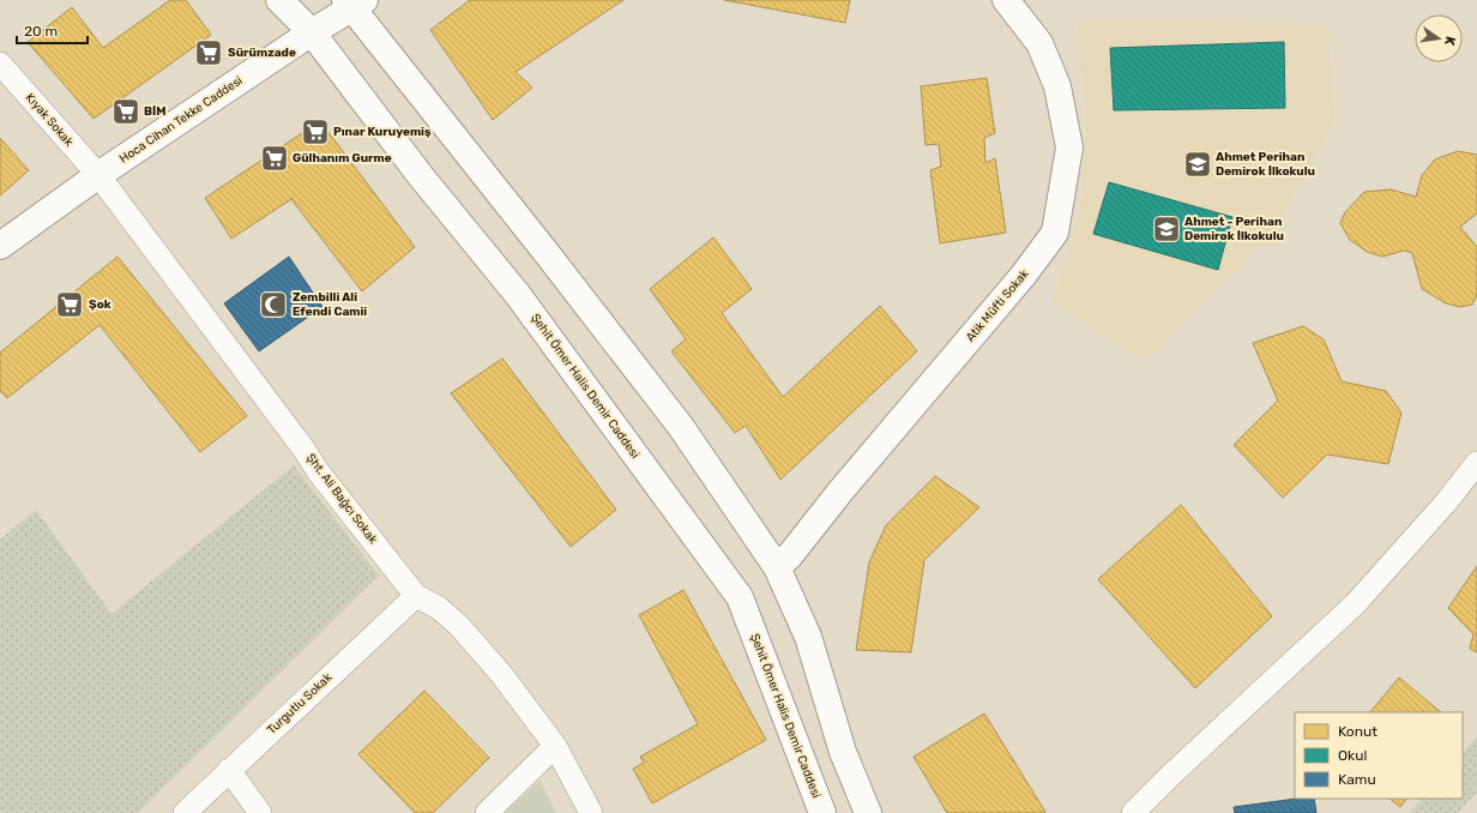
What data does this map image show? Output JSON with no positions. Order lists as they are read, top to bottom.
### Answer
{
  "streets": {
    "main road": ["Hoca Cihan Tekke Caddesi", "Atik Müfti Sokak", "Şehit Ömer Halis Demir Caddesi"],
    "street": ["Kıyak Sokak", "Şht. Ali Bağcı Sokak", "Turgutlu Sokak"]
  },
  "crossings": [
    ["Kıyak Sokak", "Hoca Cihan Tekke Caddesi"],
    ["Kıyak Sokak", "Şht. Ali Bağcı Sokak"],
    ["Hoca Cihan Tekke Caddesi", "Şehit Ömer Halis Demir Caddesi"],
    ["Hoca Cihan Tekke Caddesi", "Şht. Ali Bağcı Sokak"],
    ["Şht. Ali Bağcı Sokak", "Turgutlu Sokak"]
  ],
  "places": {
    "supermarket": [
      "Sürümzade",
      "BİM",
      "Pınar Kuruyemiş",
      "Gülhanım Gurme",
      "Şok"
    ],
    "school or university": ["Ahmet Perihan Demirok İlkokulu", "Ahmet - Perihan Demirok İlkokulu"],
    "mosque": ["Zembilli Ali Efendi Camii"]
  },
  "legend": ["Konut", "Okul", "Kamu"],
  "scale_bar": "20 m",
  "north": "right"
}
